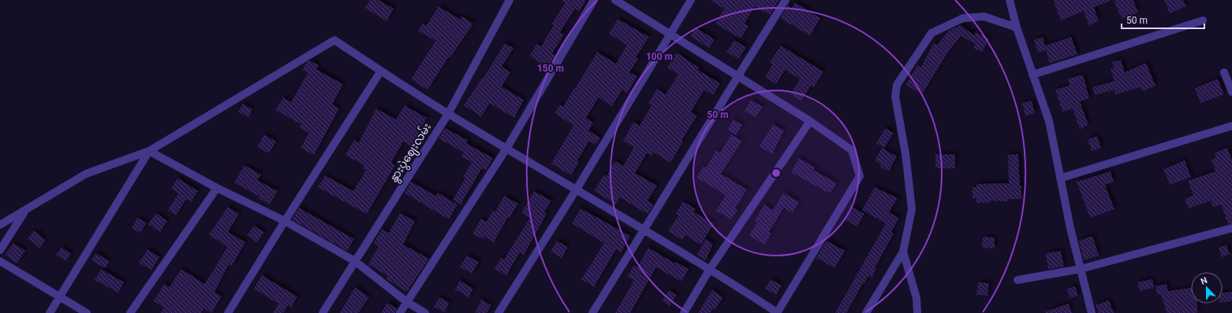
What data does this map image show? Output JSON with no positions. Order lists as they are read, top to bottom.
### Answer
{
  "streets": {
    "street": ["နွားပွဲဈေးလမ်း"]
  },
  "scale_bar": "50 m",
  "north": "top",
  "rings": ["100 m", "150 m", "50 m"]
}
